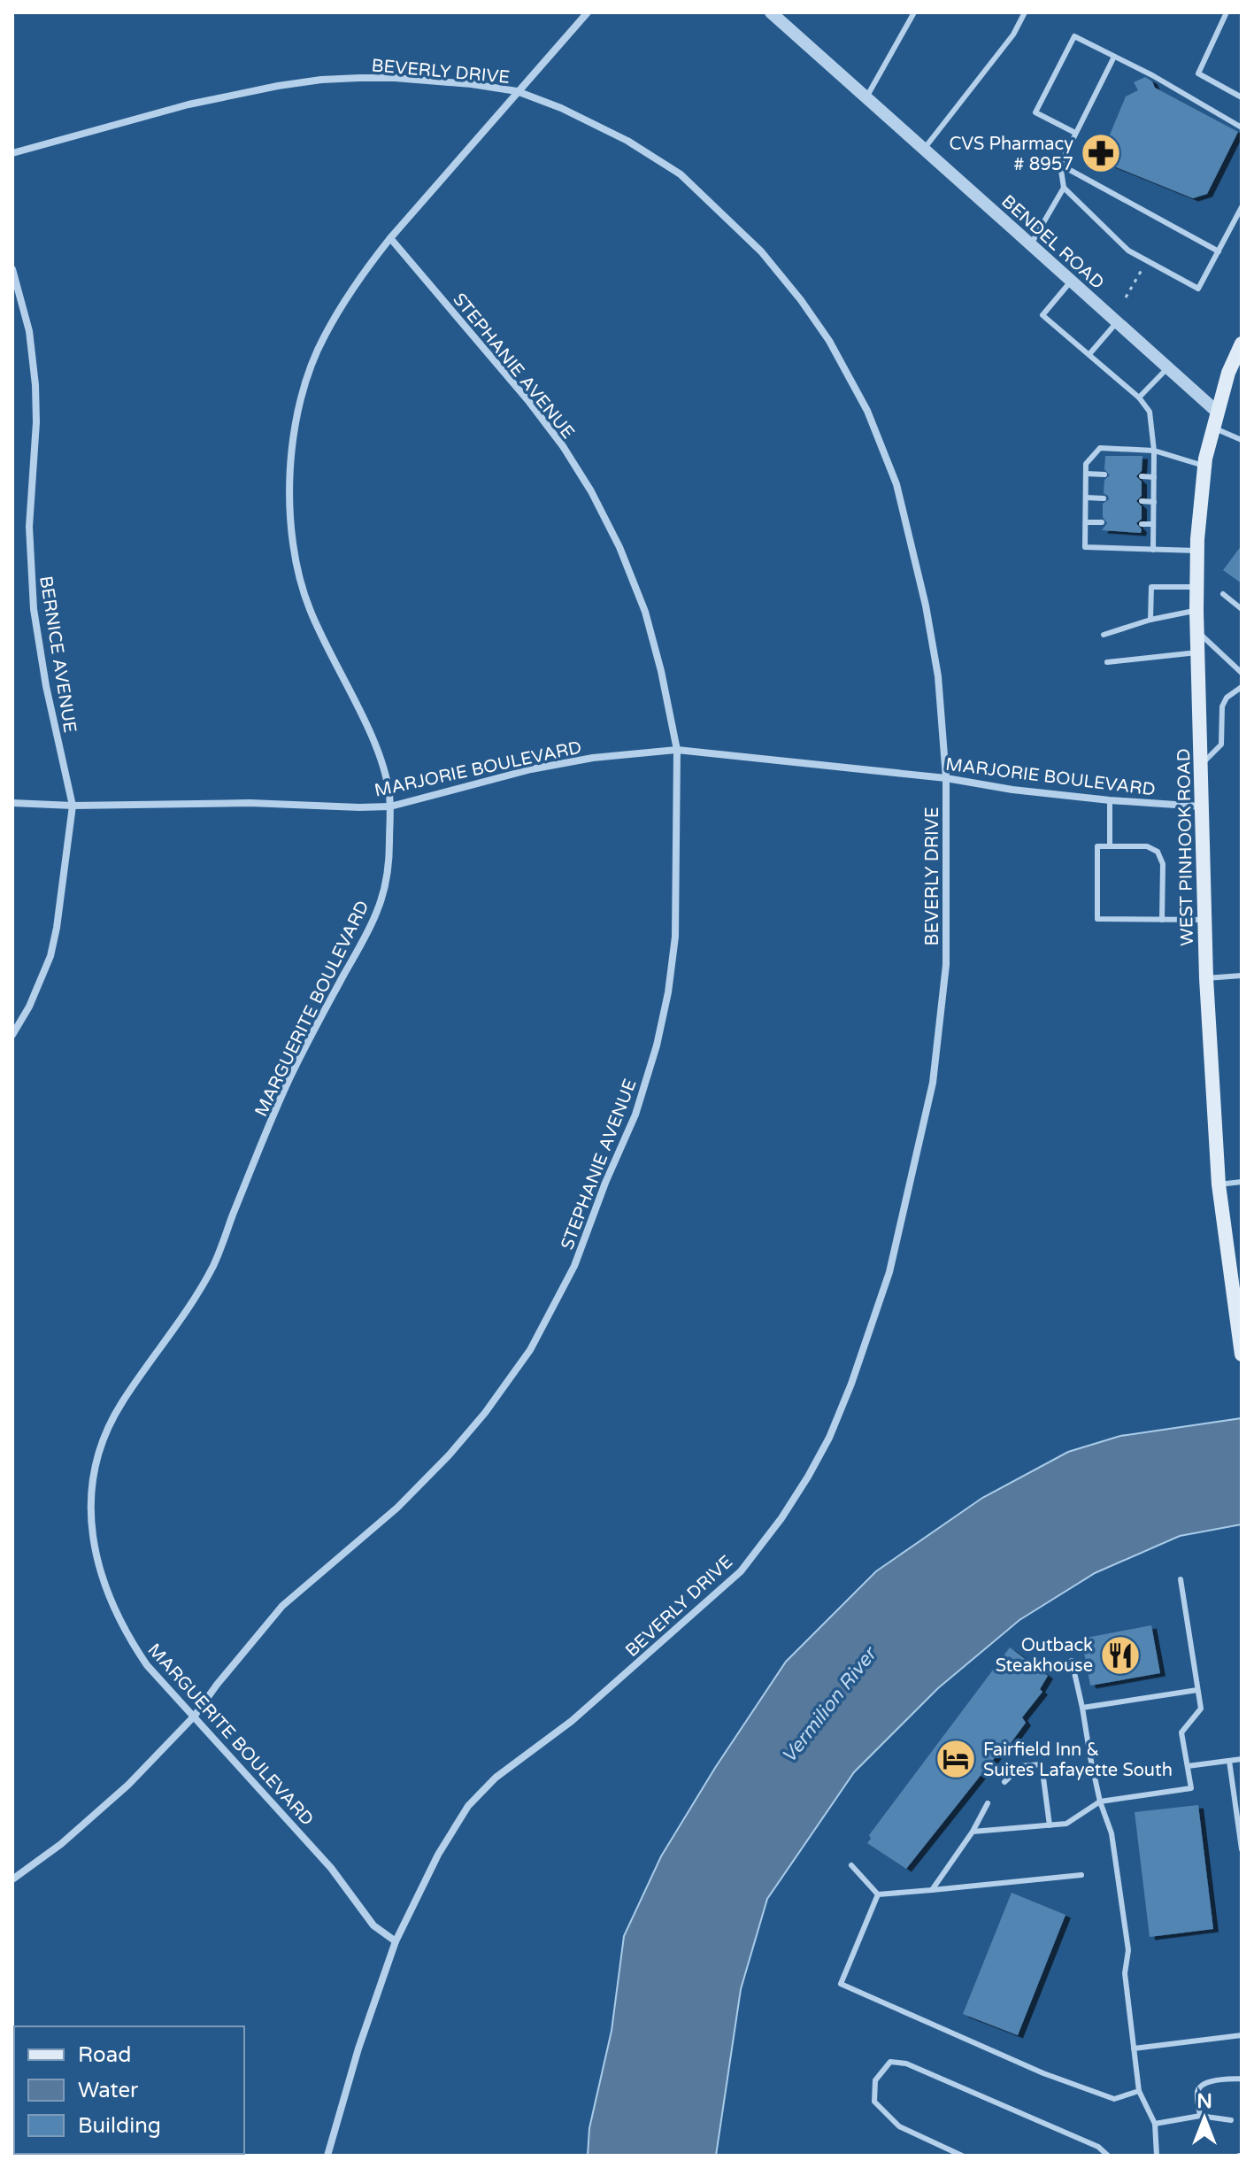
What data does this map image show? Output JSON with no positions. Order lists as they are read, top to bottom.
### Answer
{
  "streets": {
    "main road": ["WEST PINHOOK ROAD"],
    "street": [
      "BEVERLY DRIVE",
      "BENDEL ROAD",
      "STEPHANIE AVENUE",
      "BERNICE AVENUE",
      "MARJORIE BOULEVARD",
      "MARGUERITE BOULEVARD"
    ]
  },
  "crossings": [
    ["BEVERLY DRIVE", "MARJORIE BOULEVARD"],
    ["BEVERLY DRIVE", "MARGUERITE BOULEVARD"],
    ["BENDEL ROAD", "WEST PINHOOK ROAD"],
    ["STEPHANIE AVENUE", "MARJORIE BOULEVARD"],
    ["STEPHANIE AVENUE", "MARGUERITE BOULEVARD"],
    ["BERNICE AVENUE", "MARJORIE BOULEVARD"],
    ["MARJORIE BOULEVARD", "WEST PINHOOK ROAD"],
    ["MARJORIE BOULEVARD", "MARGUERITE BOULEVARD"]
  ],
  "water": ["Vermilion River"],
  "places": {
    "pharmacy": ["CVS Pharmacy # 8957"],
    "restaurant": ["Outback Steakhouse"],
    "hotel": ["Fairfield Inn & Suites Lafayette South"]
  },
  "legend": ["Road", "Water", "Building"],
  "north": "top"
}
